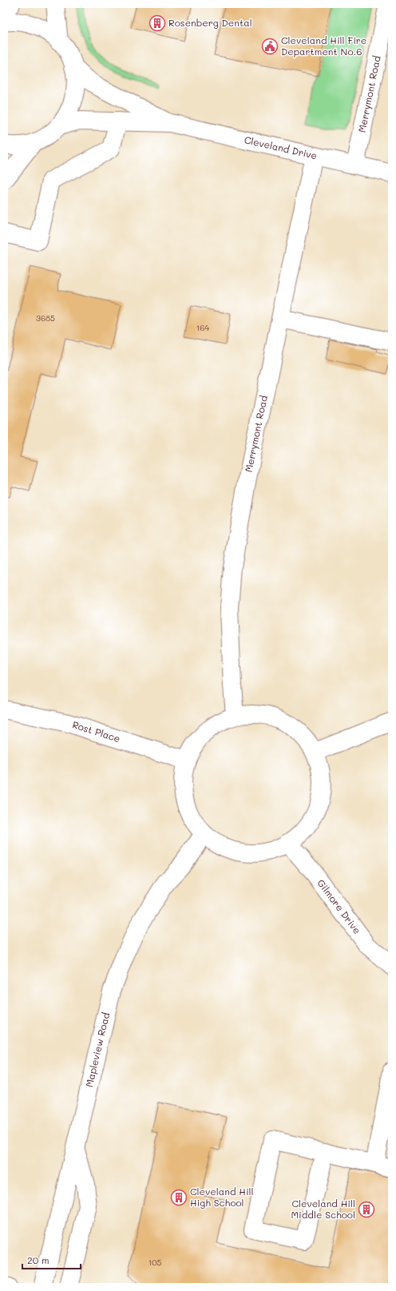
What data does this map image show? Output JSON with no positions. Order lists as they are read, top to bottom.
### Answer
{
  "streets": {
    "street": [
      "Merrymont Road",
      "Cleveland Drive",
      "Rost Place",
      "Gilmore Drive",
      "Mapleview Road"
    ]
  },
  "crossings": [
    ["Merrymont Road", "Cleveland Drive"]
  ],
  "places": {
    "building": ["Rosenberg Dental", "Cleveland Hill High School", "Cleveland Hill Middle School"],
    "public building": ["Cleveland Hill Fire Department No.6"]
  },
  "house_numbers": ["3685", "164", "105"],
  "scale_bar": "20 m"
}
